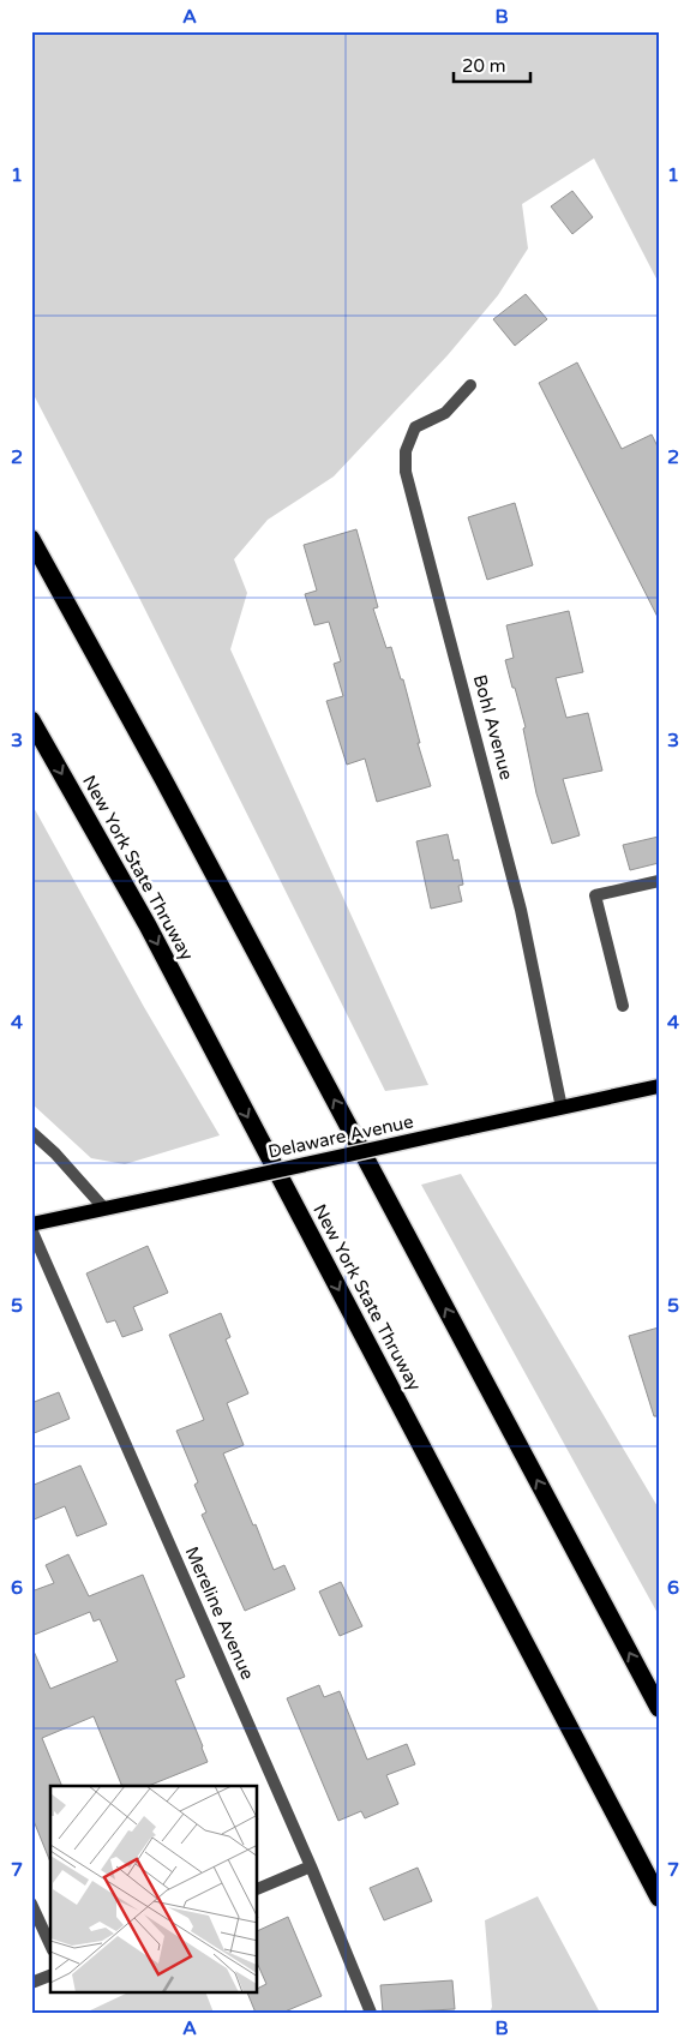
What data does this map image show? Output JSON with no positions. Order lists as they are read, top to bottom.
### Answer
{
  "streets": {
    "highway": ["New York State Thruway"],
    "main road": ["Delaware Avenue"],
    "street": ["Bohl Avenue", "Mereline Avenue"]
  },
  "crossings": [
    ["Bohl Avenue", "Delaware Avenue"],
    ["Delaware Avenue", "Mereline Avenue"]
  ],
  "scale_bar": "20 m",
  "grid": {
    "columns": ["A", "B"],
    "rows": [
      "1",
      "2",
      "3",
      "4",
      "5",
      "6",
      "7"
    ]
  }
}
